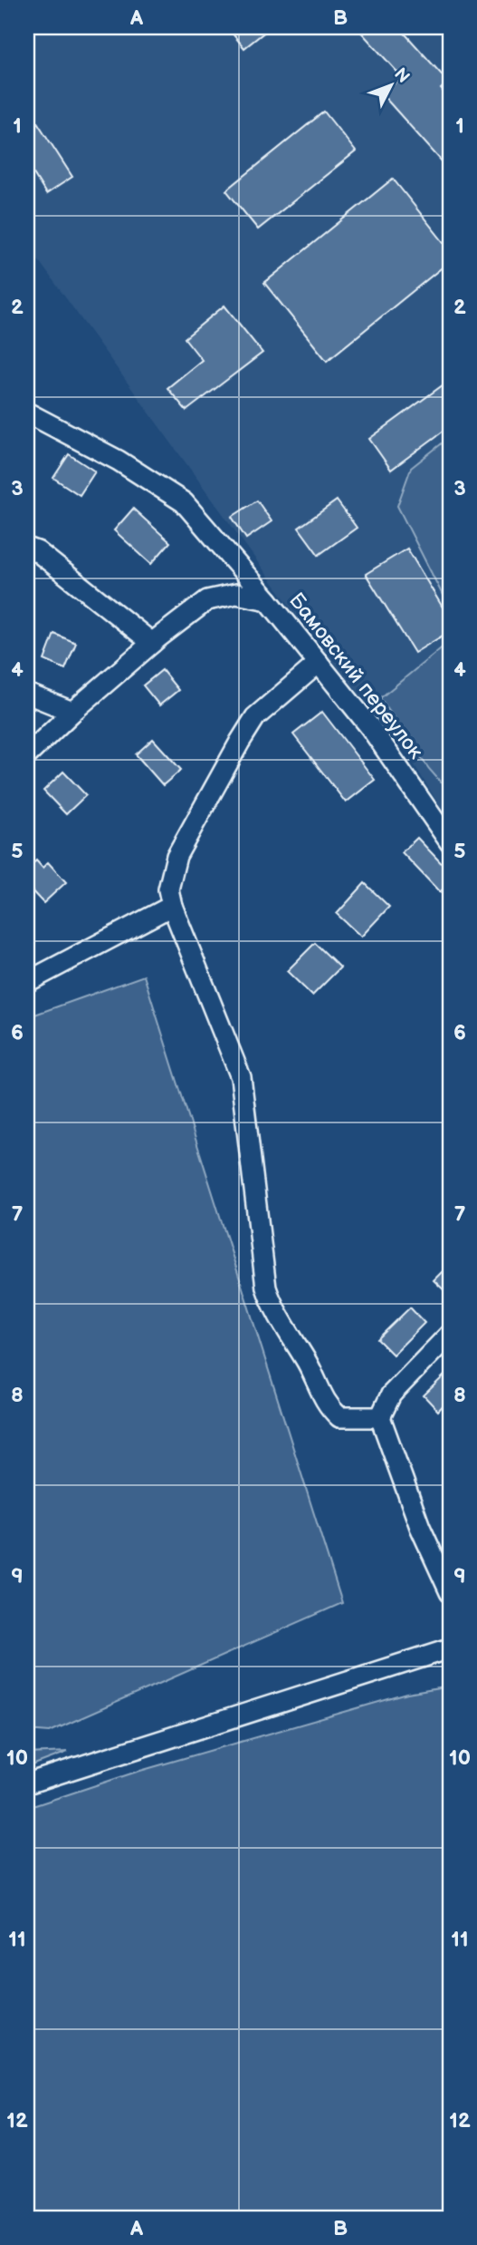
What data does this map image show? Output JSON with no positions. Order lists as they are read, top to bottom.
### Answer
{
  "streets": {
    "street": ["Бамовский переулок"]
  },
  "north": "top right",
  "grid": {
    "columns": ["A", "B"],
    "rows": [
      "1",
      "2",
      "3",
      "4",
      "5",
      "6",
      "7",
      "8",
      "9",
      "10",
      "11",
      "12"
    ]
  }
}
